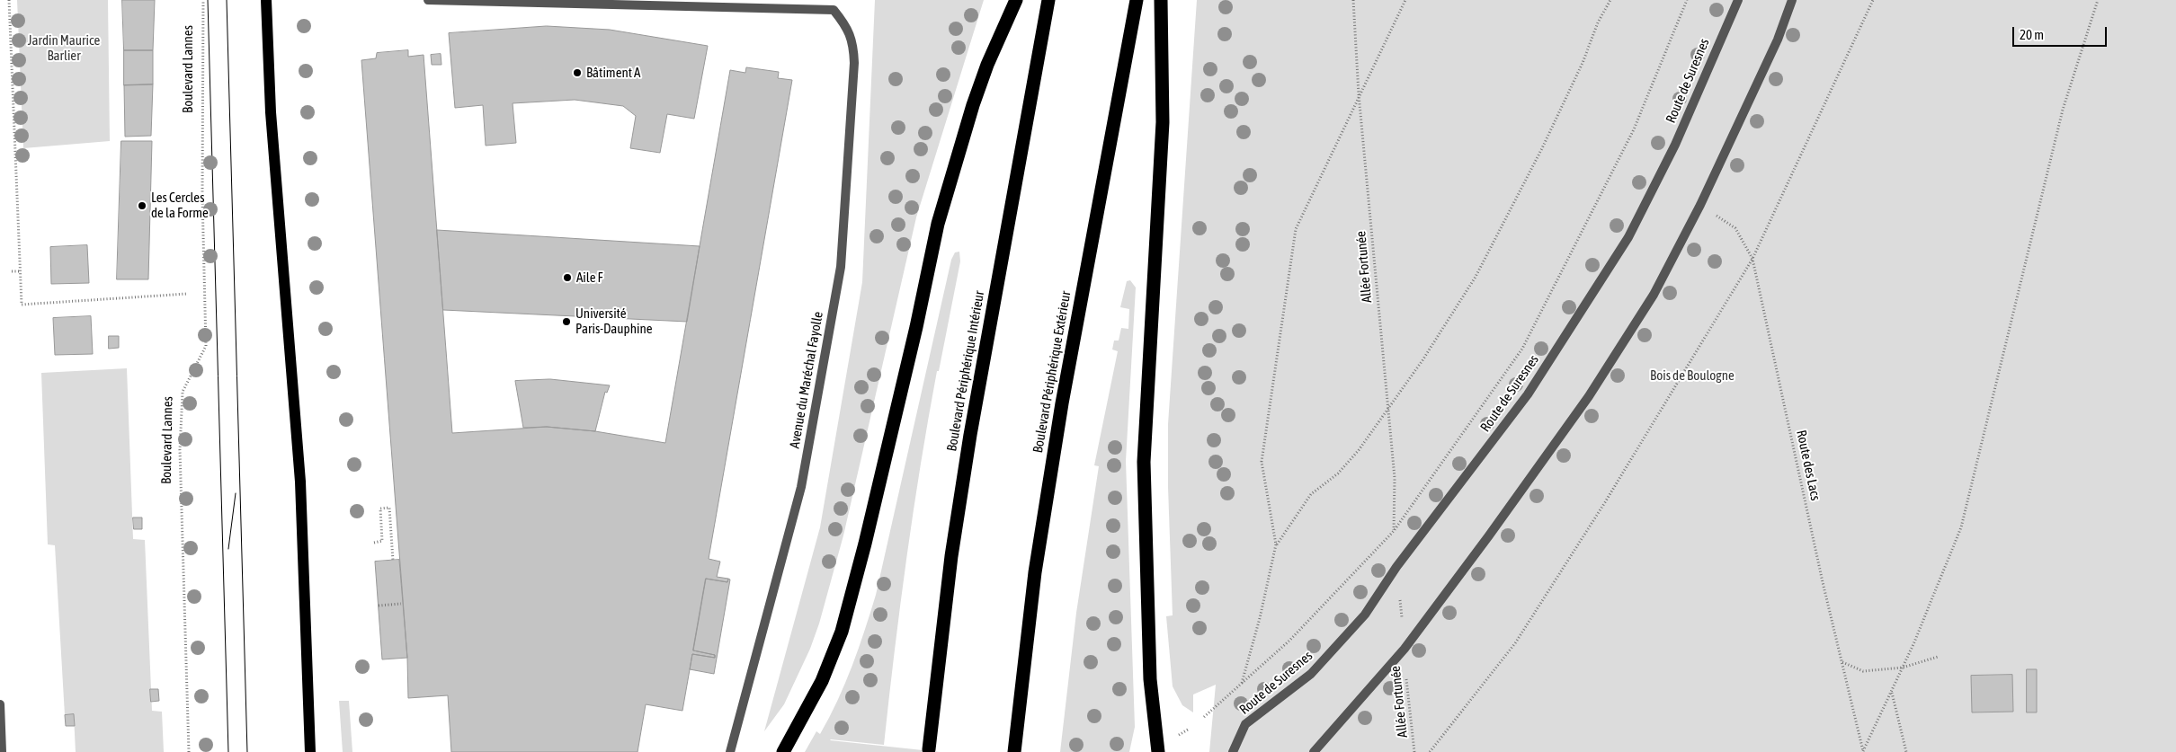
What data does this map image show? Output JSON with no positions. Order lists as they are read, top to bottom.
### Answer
{
  "streets": {
    "highway": ["Boulevard Périphérique Intérieur", "Boulevard Périphérique Extérieur"],
    "street": ["Route de Suresnes", "Avenue du Maréchal Fayolle"],
    "path": ["Boulevard Lannes", "Allée Fortunée", "Route des Lacs"]
  },
  "parks": ["Jardin Maurice Barlier", "Bois de Boulogne"],
  "places": [
    "Bâtiment A",
    "Les Cercles de la Forme",
    "Aile F",
    "Université Paris-Dauphine"
  ],
  "scale_bar": "20 m"
}
